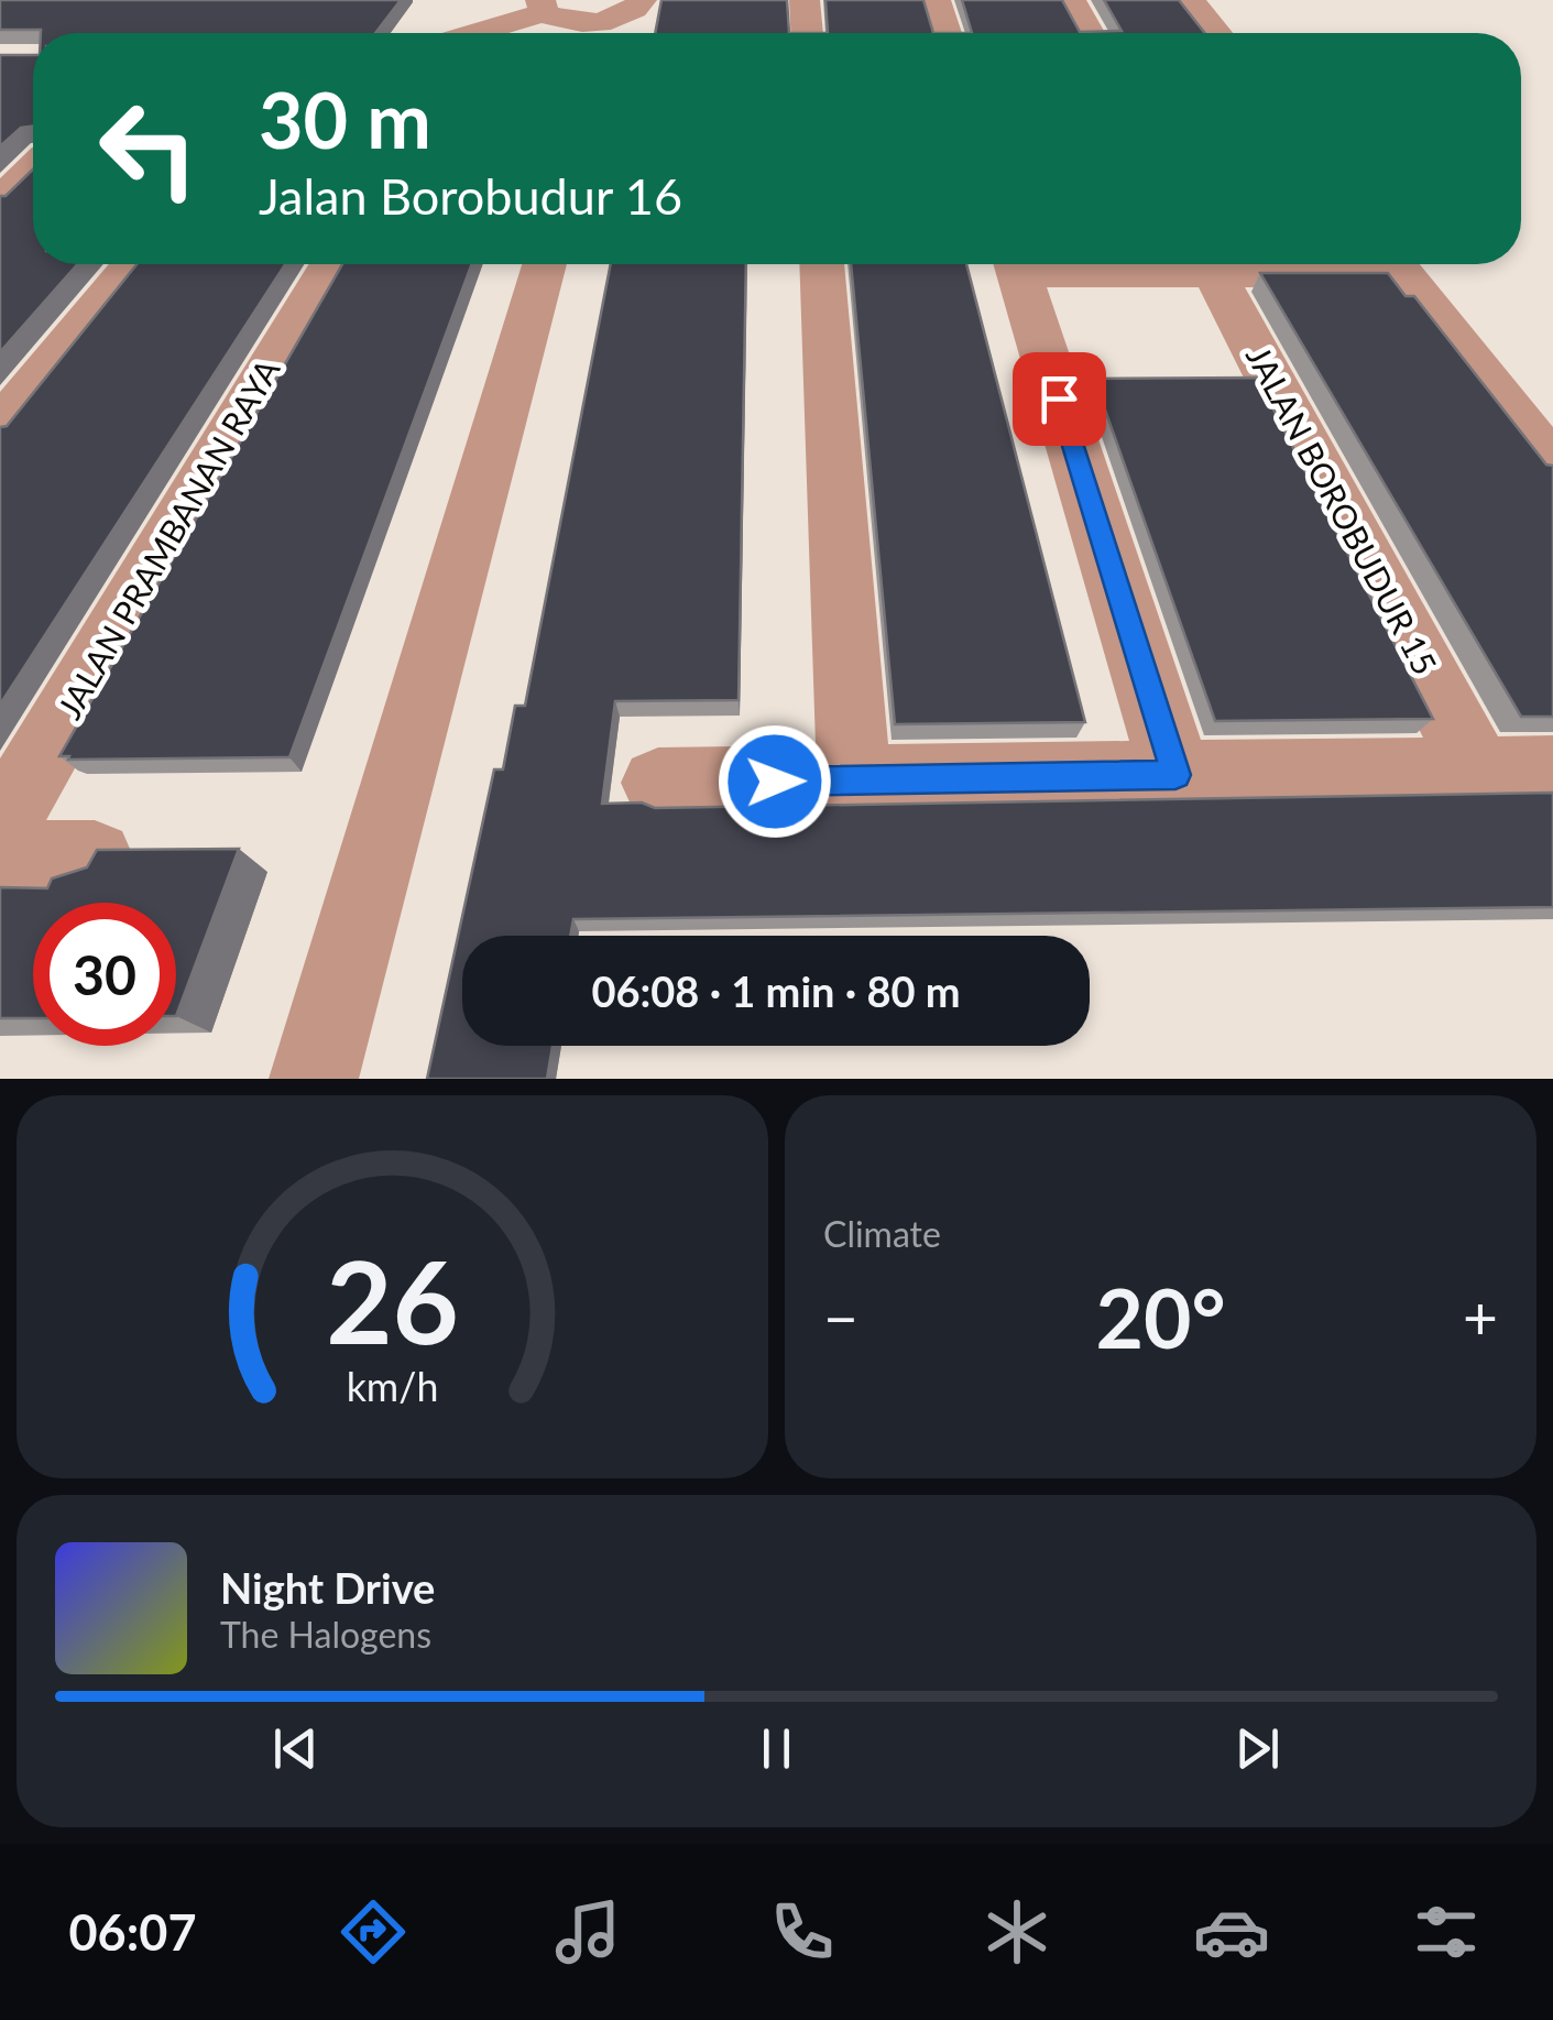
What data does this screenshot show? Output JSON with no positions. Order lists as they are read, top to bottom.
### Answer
{
  "streets": {
    "street": ["JALAN BOROBUDUR 15", "JALAN PRAMBANAN RAYA"]
  },
  "page": {
    "turn": ["30 m", "Jalan Borobudur 16"],
    "limit": "30",
    "trip": "06:08 · 1 min · 80 m",
    "tile": "Climate",
    "heat": ["−", "20°", "+"],
    "song": ["Night Drive", "The Halogens"],
    "tabs": "06:07",
    "gauge": ["26", "km/h"]
  }
}
